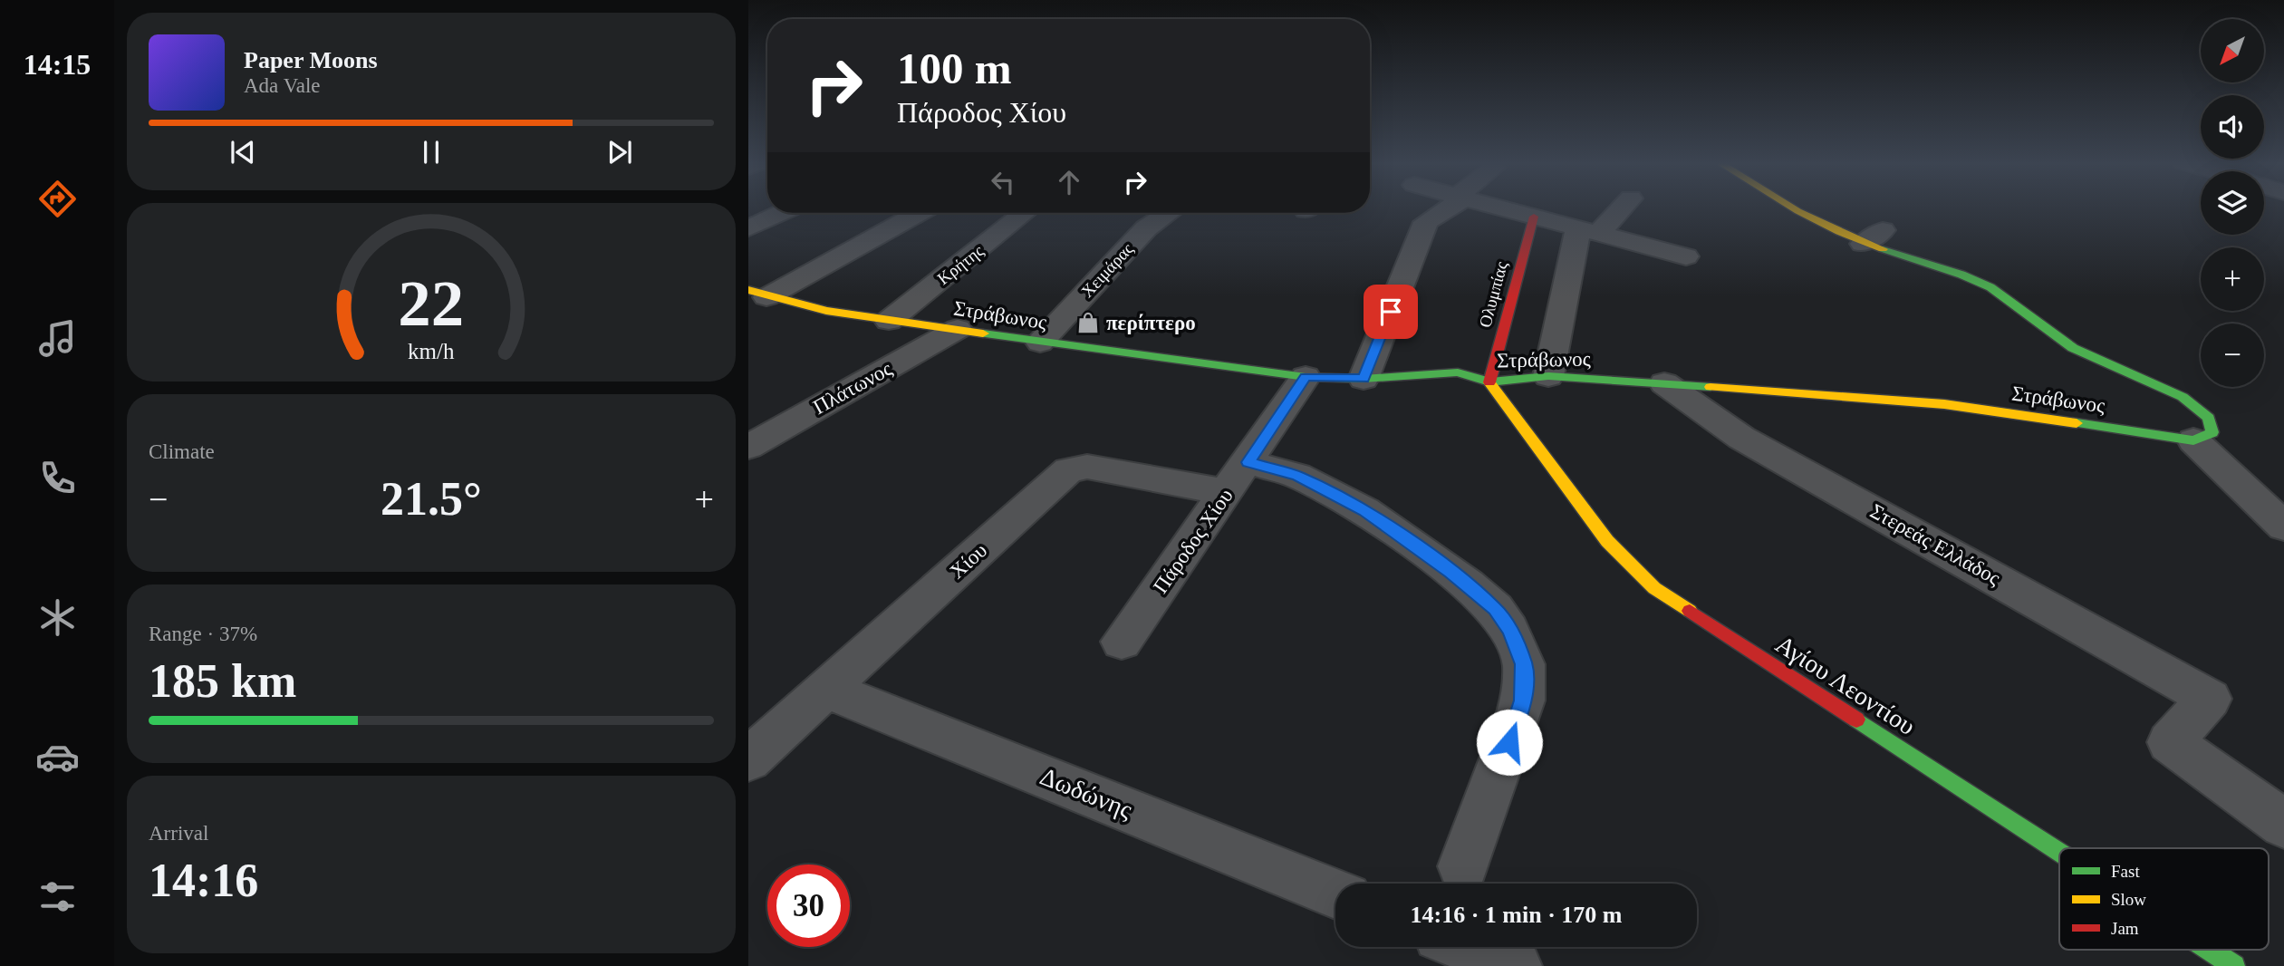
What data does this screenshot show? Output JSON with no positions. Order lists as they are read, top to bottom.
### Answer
{
  "streets": {
    "street": [
      "Κρήτης",
      "Χειμάρας",
      "Ολυμπίας",
      "Στράβωνος",
      "Πλάτωνος",
      "Πάροδος Χίου",
      "Στερεάς Ελλάδος",
      "Χίου",
      "Αγίου Λεοντίου",
      "Δωδώνης"
    ]
  },
  "crossings": [
    ["Κρήτης", "Στράβωνος"],
    ["Χειμάρας", "Στράβωνος"],
    ["Ολυμπίας", "Στράβωνος"],
    ["Ολυμπίας", "Αγίου Λεοντίου"],
    ["Στράβωνος", "Πλάτωνος"],
    ["Στράβωνος", "Πάροδος Χίου"],
    ["Στράβωνος", "Στερεάς Ελλάδος"],
    ["Στράβωνος", "Αγίου Λεοντίου"],
    ["Πάροδος Χίου", "Χίου"],
    ["Χίου", "Δωδώνης"]
  ],
  "places": {
    "shop": ["περίπτερο"]
  },
  "legend": ["Fast", "Slow", "Jam"],
  "north": "bottom left",
  "page": {
    "tabs": "14:15",
    "map_buttons": ["+", "−"],
    "turn": ["100 m", "Πάροδος Χίου"],
    "song": ["Paper Moons", "Ada Vale"],
    "tile": [
      "Climate",
      ["Range · 37%", "185 km"],
      ["Arrival", "14:16"]
    ],
    "heat": ["−", "21.5°", "+"],
    "limit": "30",
    "trip": "14:16 · 1 min · 170 m",
    "gauge": ["22", "km/h"]
  }
}
